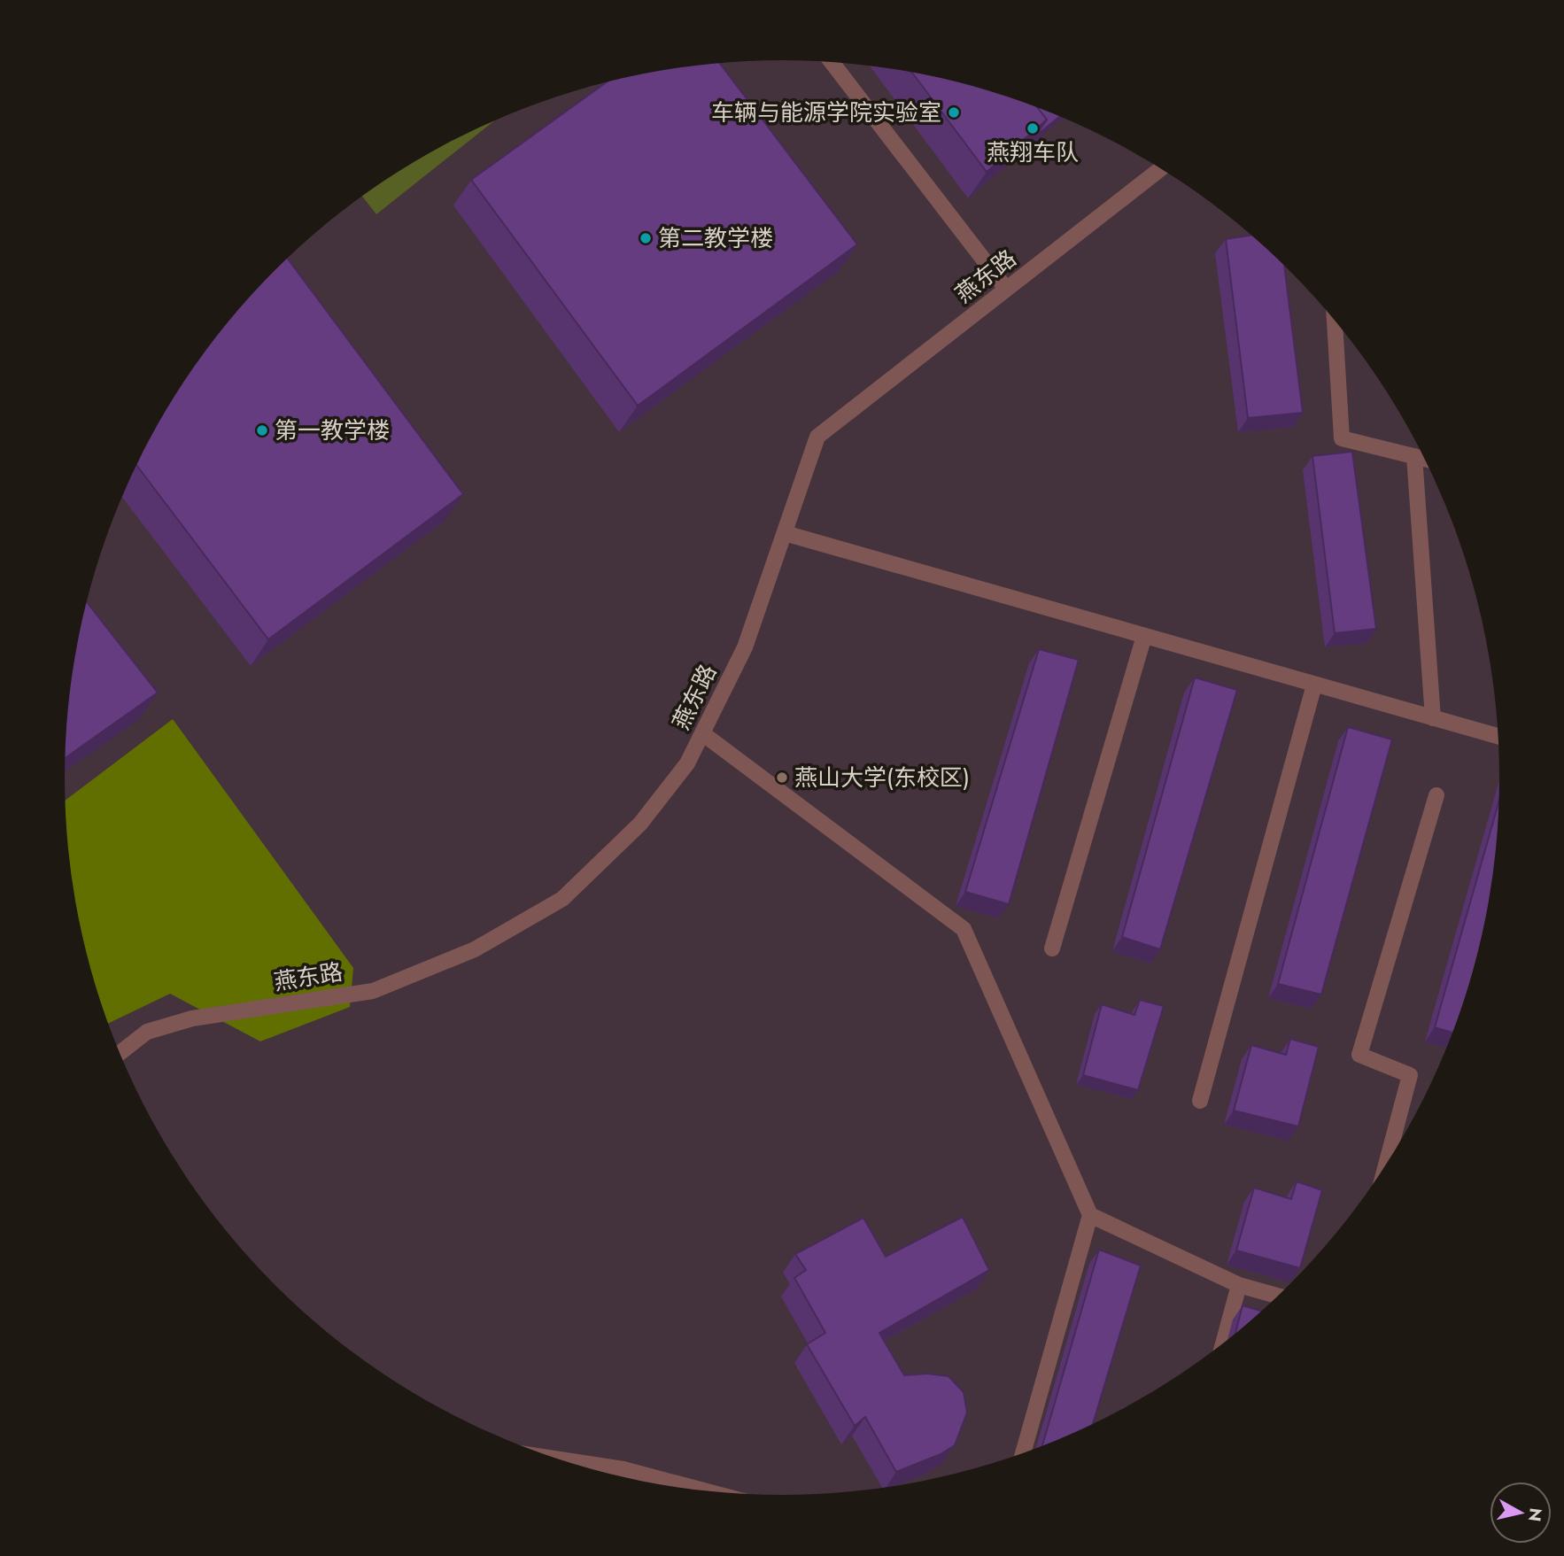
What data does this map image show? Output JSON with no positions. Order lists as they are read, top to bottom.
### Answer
{
  "streets": {
    "street": ["燕东路"]
  },
  "places": [
    "车辆与能源学院实验室",
    "燕翔车队",
    "第二教学楼",
    "第一教学楼",
    "燕山大学(东校区)"
  ],
  "north": "right"
}
